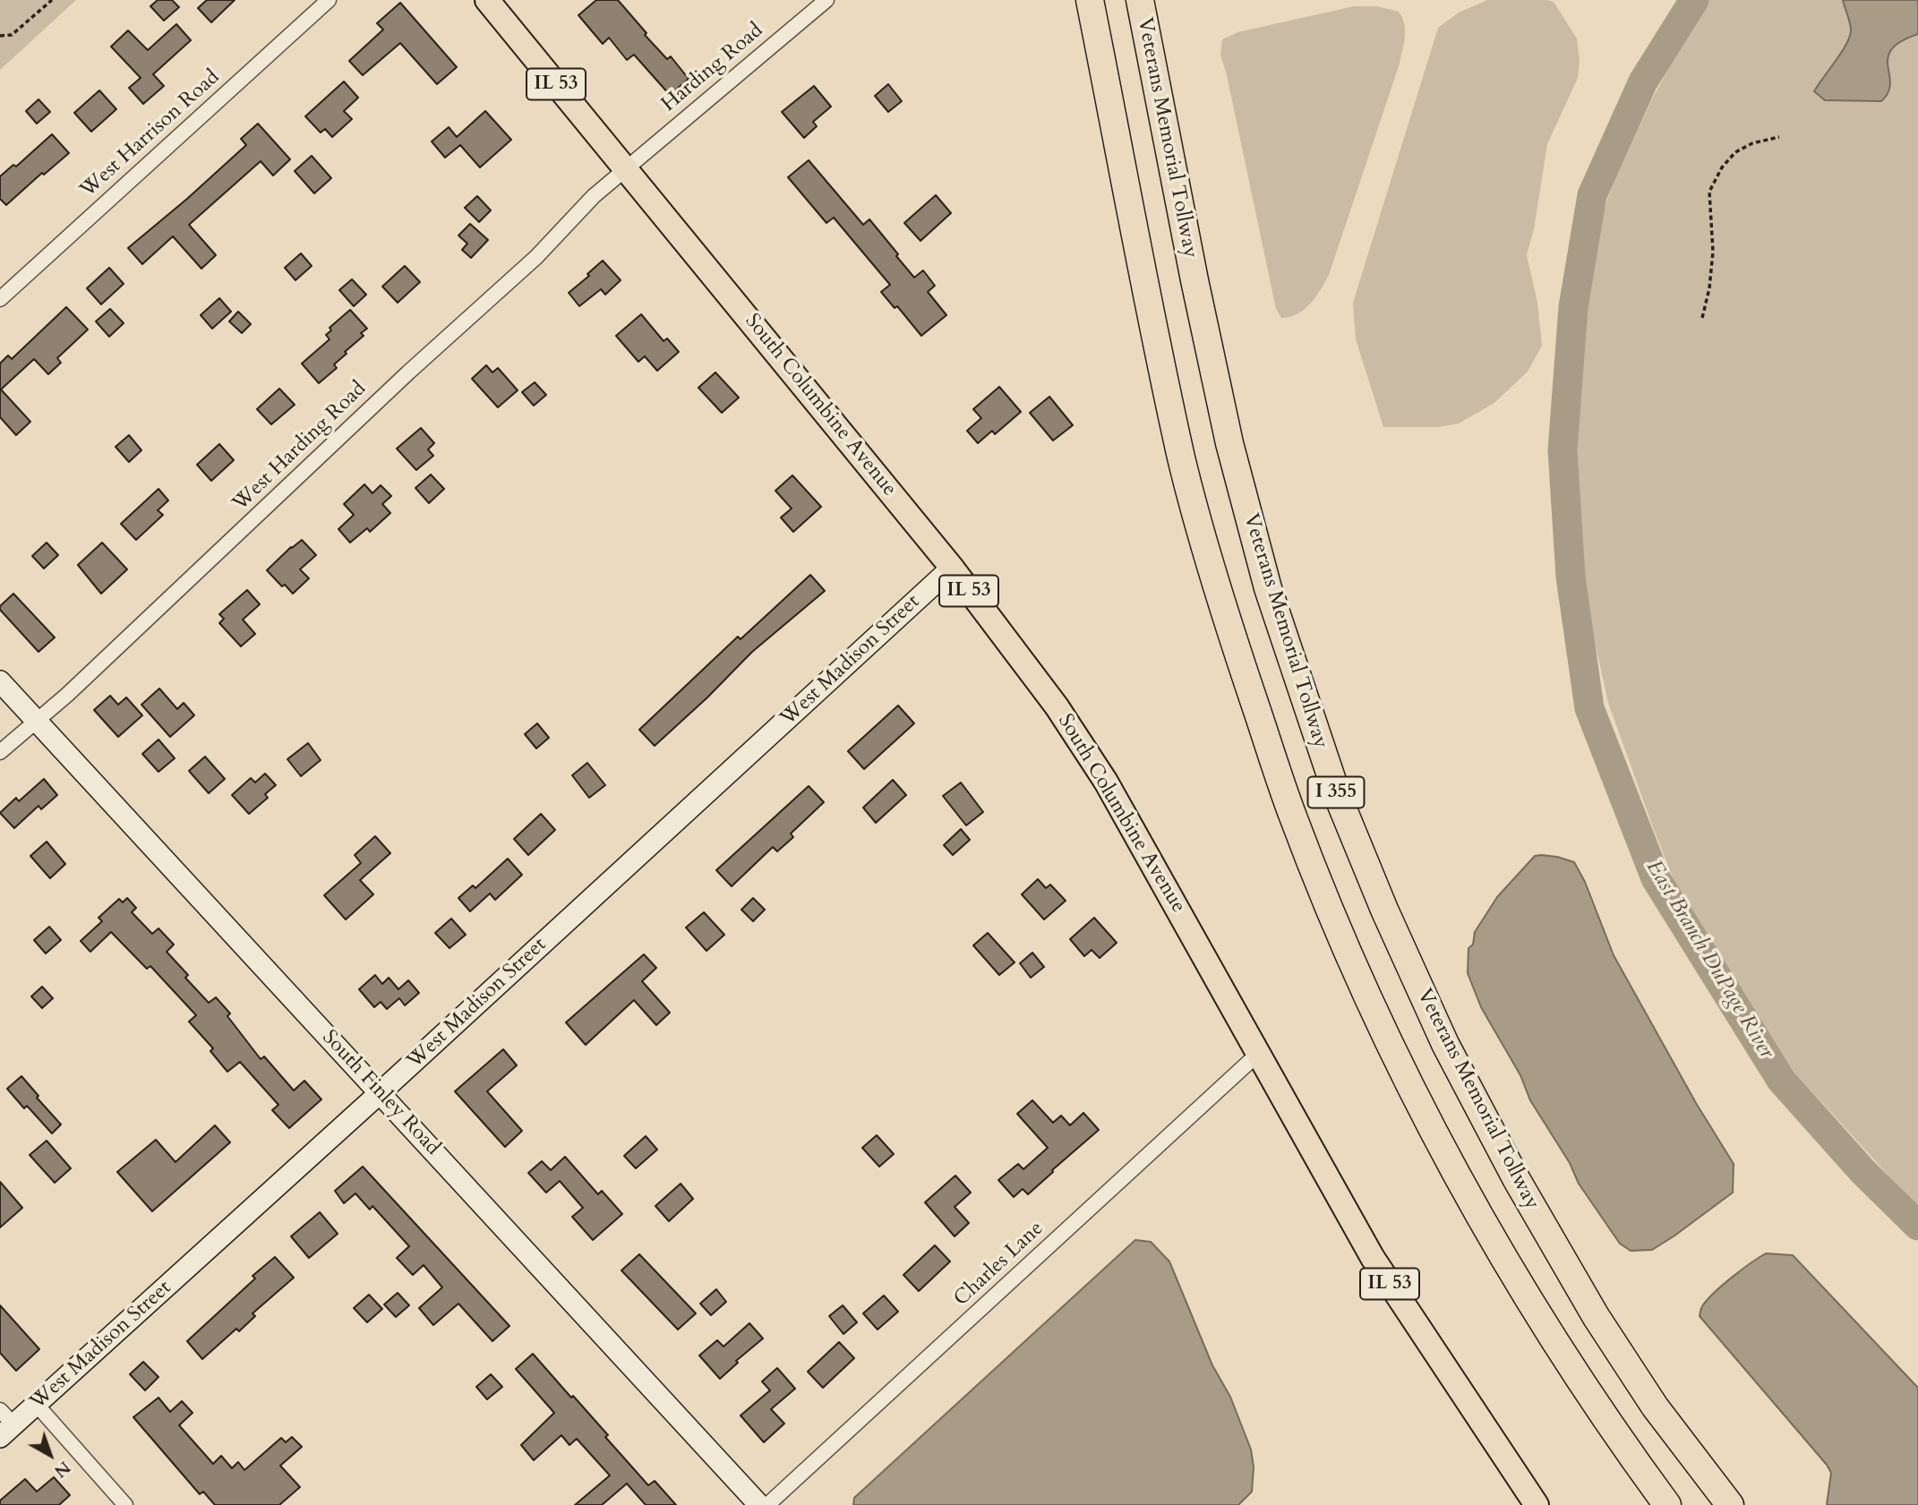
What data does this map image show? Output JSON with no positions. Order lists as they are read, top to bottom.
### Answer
{
  "streets": {
    "highway": ["Veterans Memorial Tollway", "I 355"],
    "main road": ["IL 53", "South Columbine Avenue"],
    "street": [
      "Harding Road",
      "West Harrison Road",
      "West Harding Road",
      "West Madison Street",
      "South Finley Road",
      "Charles Lane"
    ]
  },
  "crossings": [
    ["Harding Road", "South Columbine Avenue"],
    ["Harding Road", "West Harding Road"],
    ["South Columbine Avenue", "West Harding Road"],
    ["South Columbine Avenue", "West Madison Street"],
    ["South Columbine Avenue", "Charles Lane"],
    ["West Harding Road", "South Finley Road"],
    ["West Madison Street", "South Finley Road"]
  ],
  "water": ["East Branch DuPage River"],
  "north": "bottom right"
}
